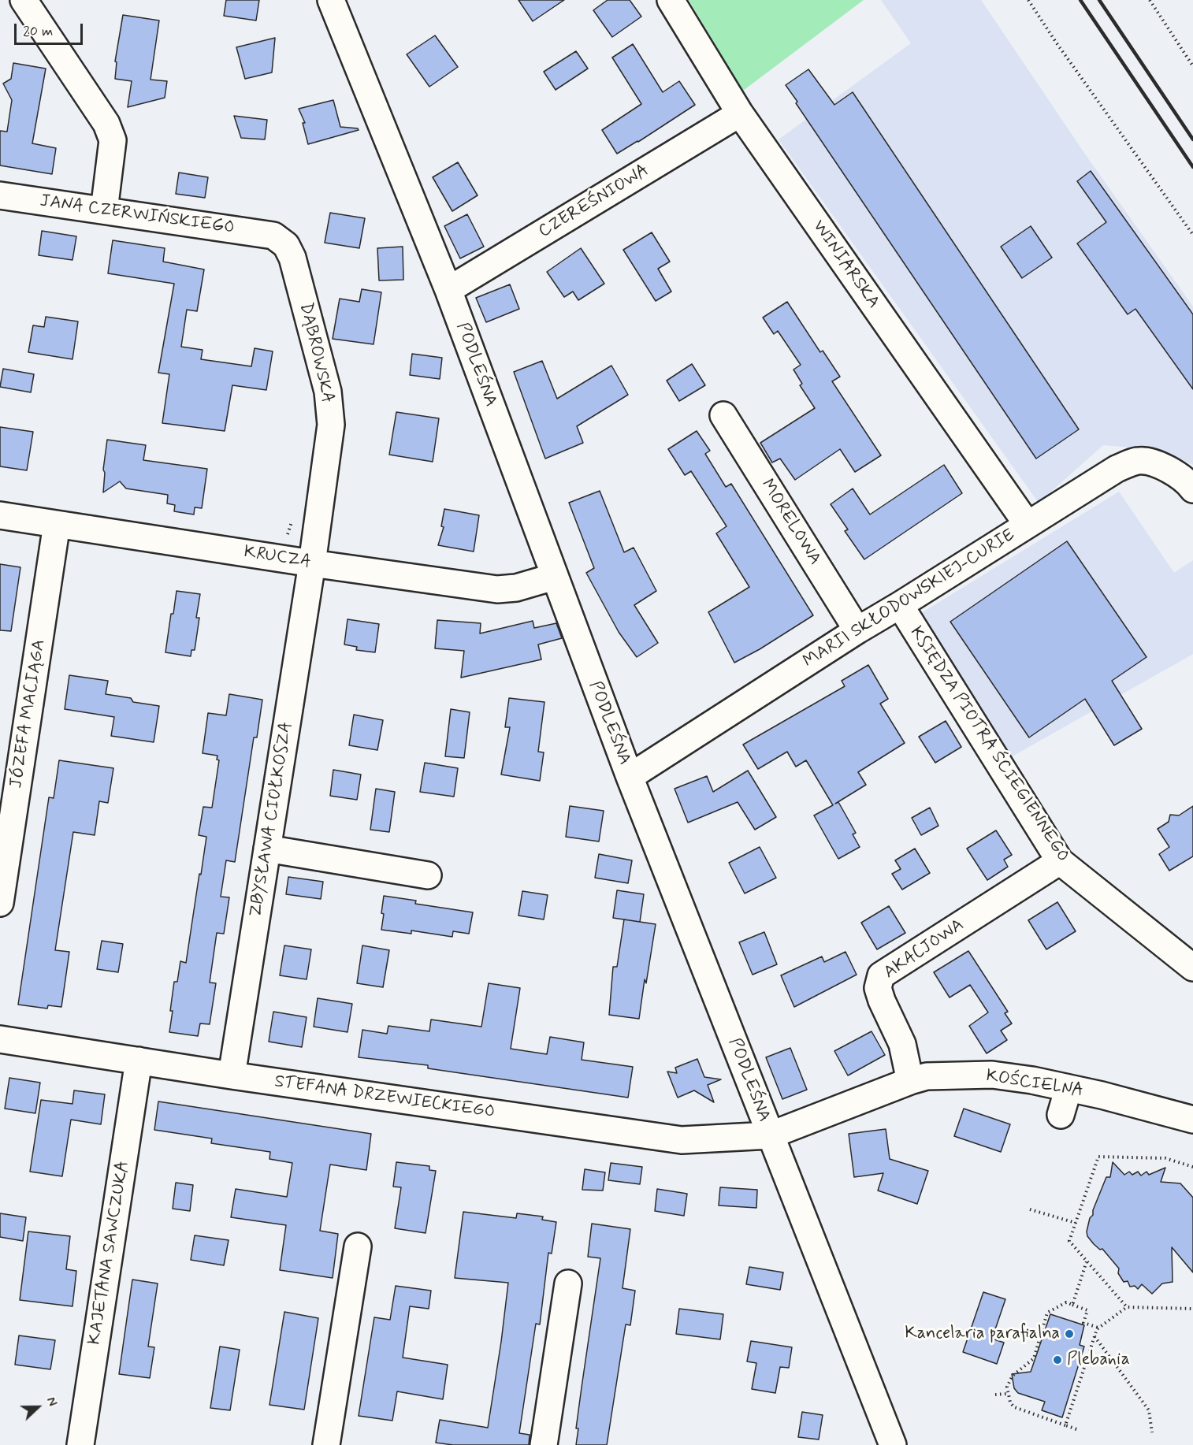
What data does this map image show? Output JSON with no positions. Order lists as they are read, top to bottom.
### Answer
{
  "streets": {
    "street": [
      "CZEREŚNIOWA",
      "JANA CZERWIŃSKIEGO",
      "WINIARSKA",
      "DĄBROWSKA",
      "PODLEŚNA",
      "MORELOWA",
      "KRUCZA",
      "MARII SKŁODOWSKIEJ-CURIE",
      "JÓZEFA MACIĄGA",
      "KSIĘDZA PIOTRA ŚCIEGIENNEGO",
      "ZBYSŁAWA CIOŁKOSZA",
      "AKACJOWA",
      "KOŚCIELNA",
      "STEFANA DRZEWIECKIEGO",
      "KAJETANA SAWCZUKA"
    ]
  },
  "crossings": [
    ["CZEREŚNIOWA", "WINIARSKA"],
    ["CZEREŚNIOWA", "PODLEŚNA"],
    ["JANA CZERWIŃSKIEGO", "DĄBROWSKA"],
    ["WINIARSKA", "MARII SKŁODOWSKIEJ-CURIE"],
    ["DĄBROWSKA", "KRUCZA"],
    ["DĄBROWSKA", "ZBYSŁAWA CIOŁKOSZA"],
    ["PODLEŚNA", "KRUCZA"],
    ["PODLEŚNA", "MARII SKŁODOWSKIEJ-CURIE"],
    ["PODLEŚNA", "KOŚCIELNA"],
    ["PODLEŚNA", "STEFANA DRZEWIECKIEGO"],
    ["MORELOWA", "MARII SKŁODOWSKIEJ-CURIE"],
    ["KRUCZA", "JÓZEFA MACIĄGA"],
    ["KRUCZA", "ZBYSŁAWA CIOŁKOSZA"],
    ["MARII SKŁODOWSKIEJ-CURIE", "KSIĘDZA PIOTRA ŚCIEGIENNEGO"],
    ["KSIĘDZA PIOTRA ŚCIEGIENNEGO", "AKACJOWA"],
    ["ZBYSŁAWA CIOŁKOSZA", "STEFANA DRZEWIECKIEGO"],
    ["AKACJOWA", "KOŚCIELNA"],
    ["KOŚCIELNA", "STEFANA DRZEWIECKIEGO"],
    ["STEFANA DRZEWIECKIEGO", "KAJETANA SAWCZUKA"]
  ],
  "places": ["Kancelaria parafialna", "Plebania"],
  "scale_bar": "20 m",
  "north": "right"
}
